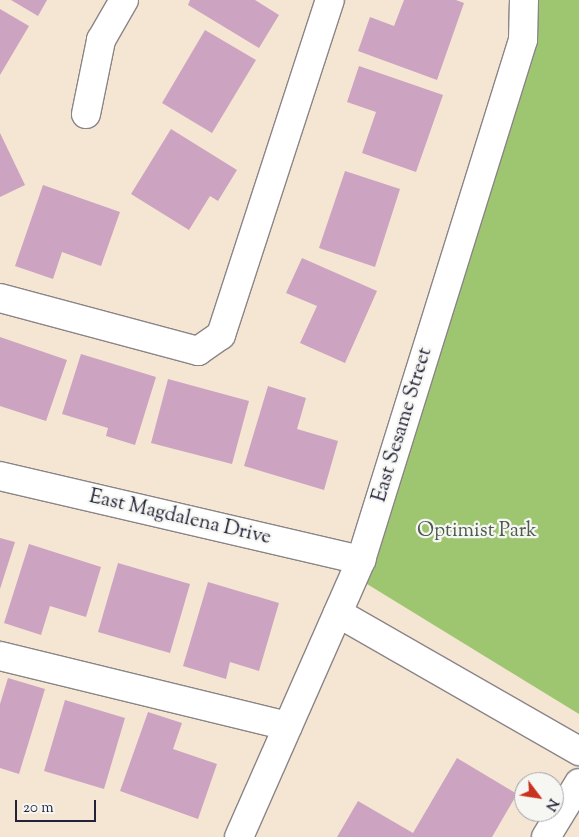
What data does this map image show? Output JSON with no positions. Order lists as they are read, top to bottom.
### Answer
{
  "streets": {
    "street": ["East Sesame Street", "East Magdalena Drive"]
  },
  "crossings": [
    ["East Sesame Street", "East Magdalena Drive"]
  ],
  "parks": ["Optimist Park"],
  "scale_bar": "20 m",
  "north": "bottom right"
}
